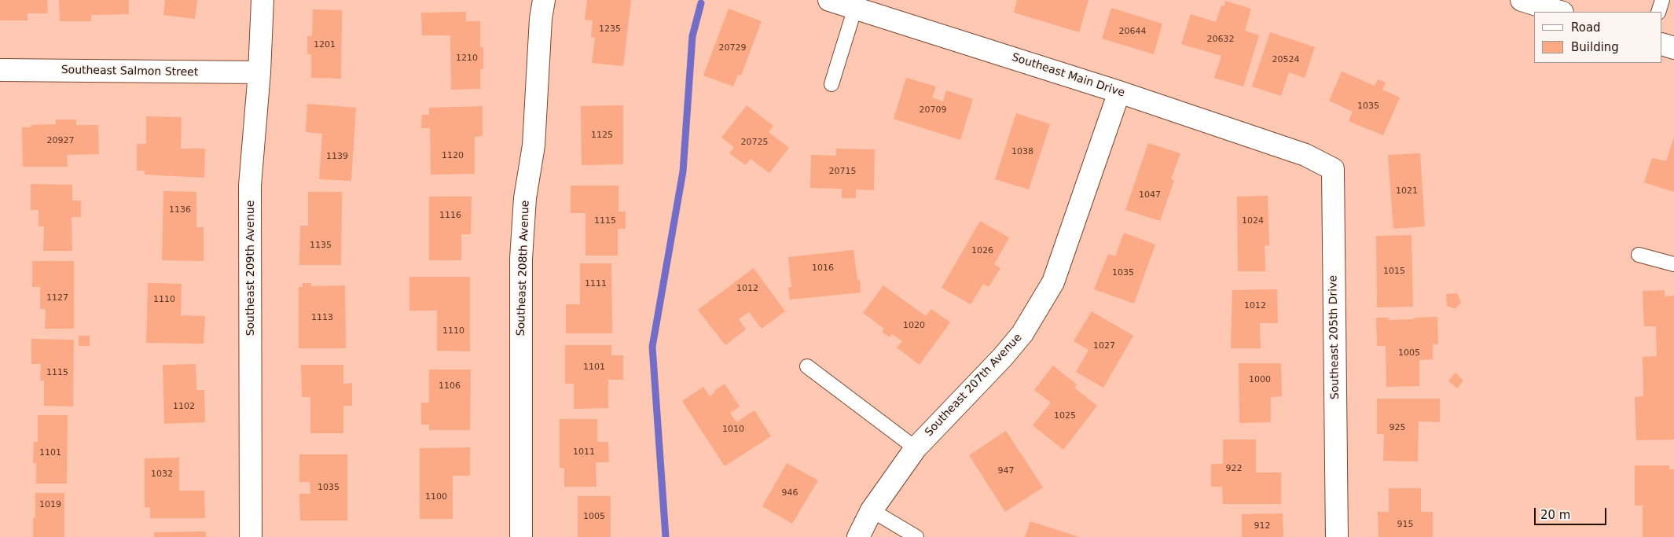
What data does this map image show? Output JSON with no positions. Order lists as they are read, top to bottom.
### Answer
{
  "streets": {
    "street": [
      "Southeast Salmon Street",
      "Southeast Main Drive",
      "Southeast 209th Avenue",
      "Southeast 208th Avenue",
      "Southeast 205th Drive",
      "Southeast 207th Avenue"
    ]
  },
  "crossings": [
    ["Southeast Salmon Street", "Southeast 209th Avenue"],
    ["Southeast Main Drive", "Southeast 205th Drive"],
    ["Southeast Main Drive", "Southeast 207th Avenue"]
  ],
  "house_numbers": [
    "1235",
    "20644",
    "20632",
    "1201",
    "20729",
    "1210",
    "20524",
    "1035",
    "20709",
    "1125",
    "20927",
    "20725",
    "1038",
    "1120",
    "1139",
    "20715",
    "1021",
    "1047",
    "1136",
    "1116",
    "1115",
    "1024",
    "1135",
    "1026",
    "1016",
    "1015",
    "1035",
    "1111",
    "1012",
    "1127",
    "1110",
    "1012",
    "1113",
    "1020",
    "1110",
    "1027",
    "1005",
    "1101",
    "1115",
    "1000",
    "1106",
    "1102",
    "1025",
    "925",
    "1010",
    "1011",
    "1101",
    "922",
    "947",
    "1032",
    "1035",
    "946",
    "1100",
    "1019",
    "1005",
    "915",
    "912"
  ],
  "legend": ["Road", "Building"],
  "scale_bar": "20 m"
}
